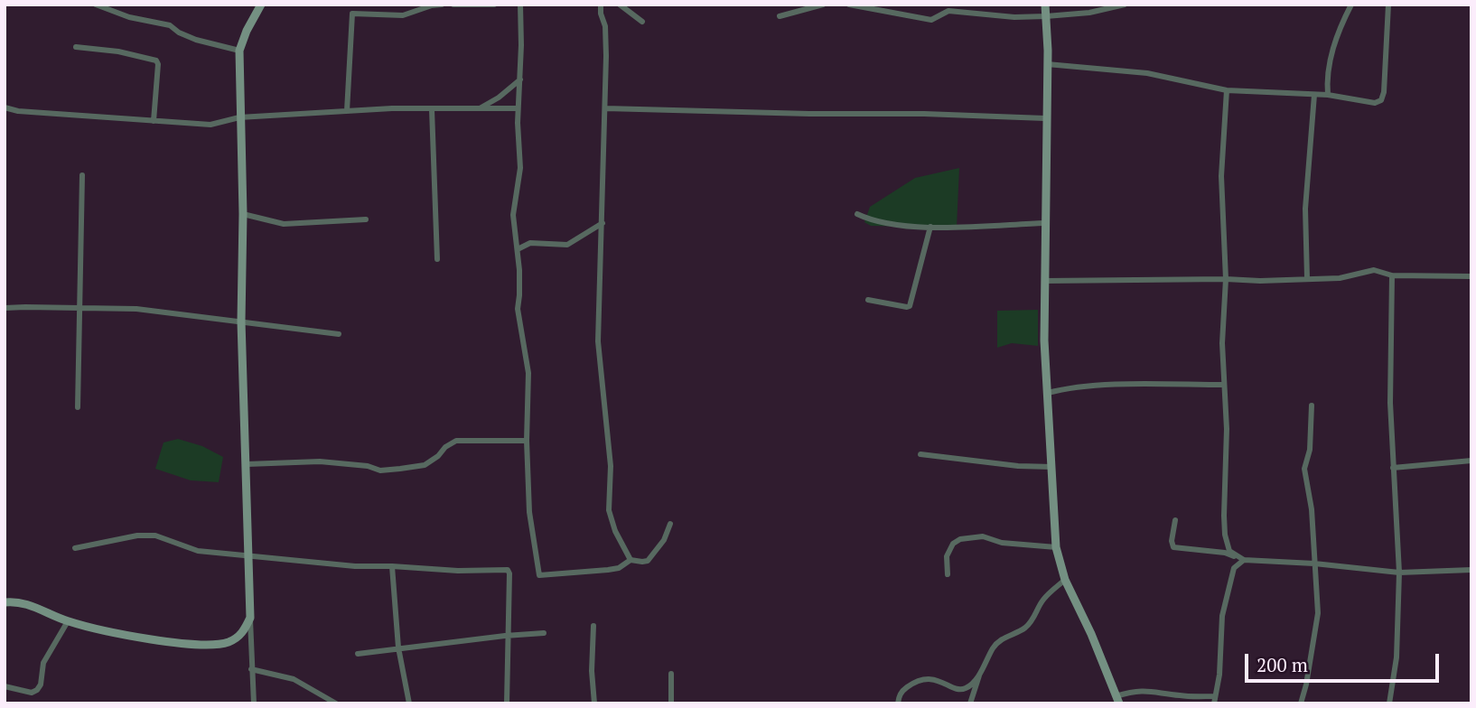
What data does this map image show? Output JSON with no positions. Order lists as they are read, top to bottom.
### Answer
{
  "scale_bar": "200 m"
}
